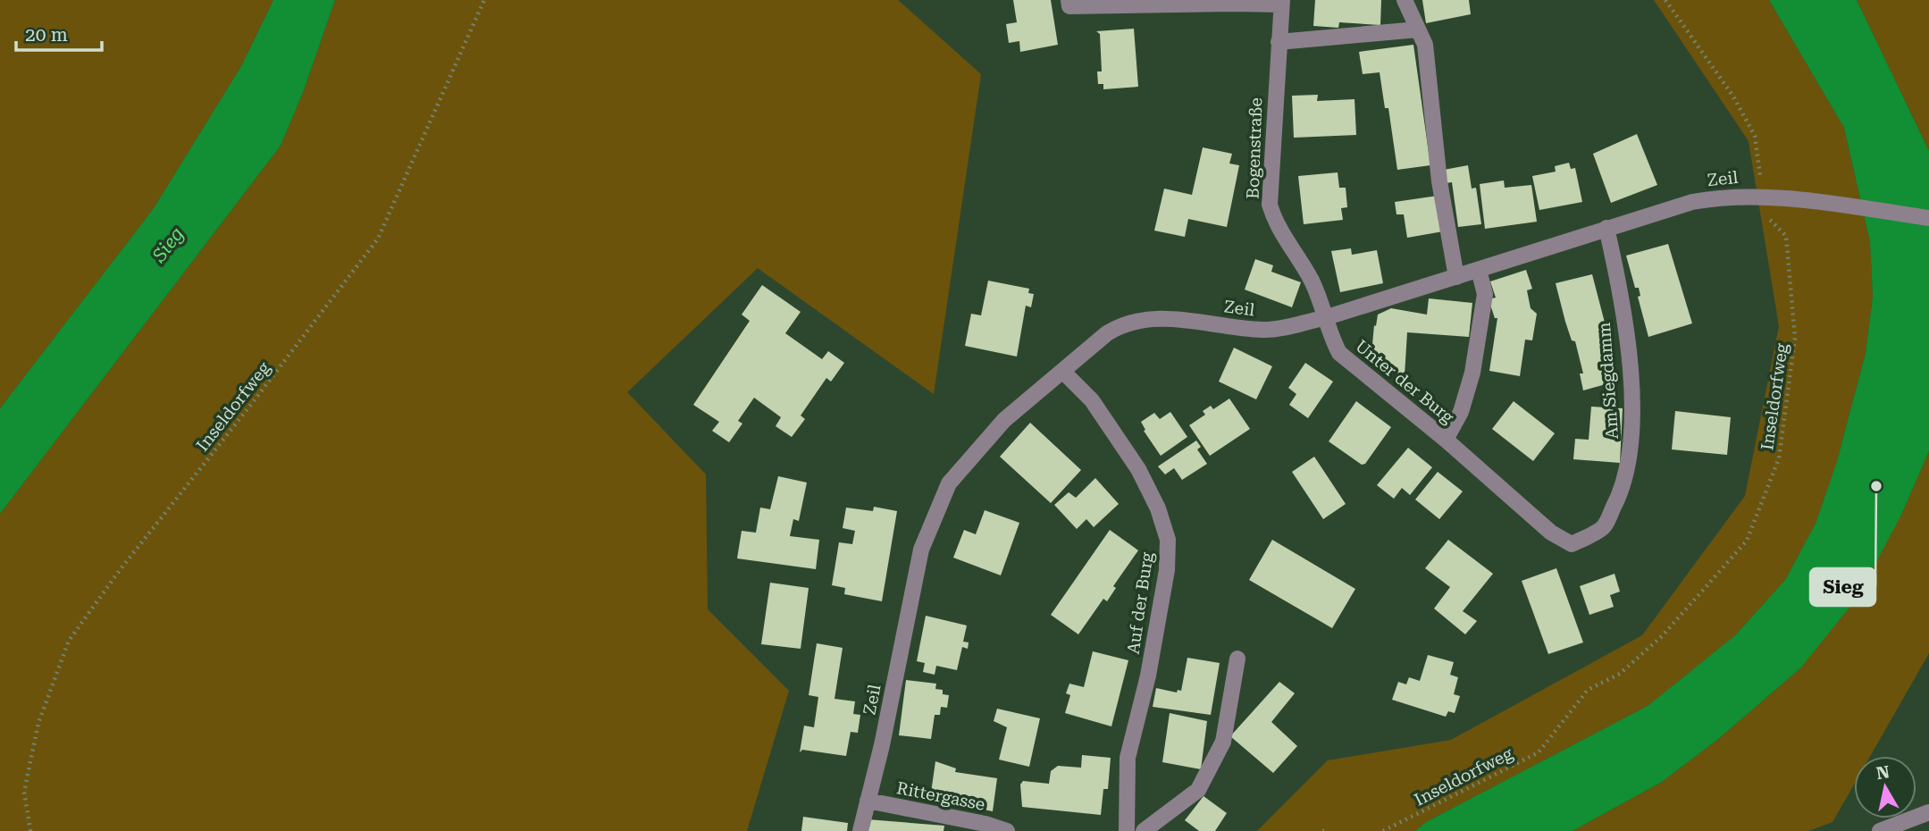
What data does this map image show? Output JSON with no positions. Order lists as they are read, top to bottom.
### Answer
{
  "streets": {
    "street": [
      "Bogenstraße",
      "Zeil",
      "Am Siegdamm",
      "Unter der Burg",
      "Auf der Burg",
      "Rittergasse"
    ],
    "path": ["Inseldorfweg"]
  },
  "crossings": [
    ["Bogenstraße", "Zeil"],
    ["Bogenstraße", "Unter der Burg"],
    ["Zeil", "Am Siegdamm"],
    ["Zeil", "Unter der Burg"],
    ["Zeil", "Inseldorfweg"],
    ["Zeil", "Auf der Burg"],
    ["Zeil", "Rittergasse"],
    ["Am Siegdamm", "Unter der Burg"]
  ],
  "water": ["Sieg"],
  "places": ["Sieg"],
  "scale_bar": "20 m",
  "north": "top"
}
